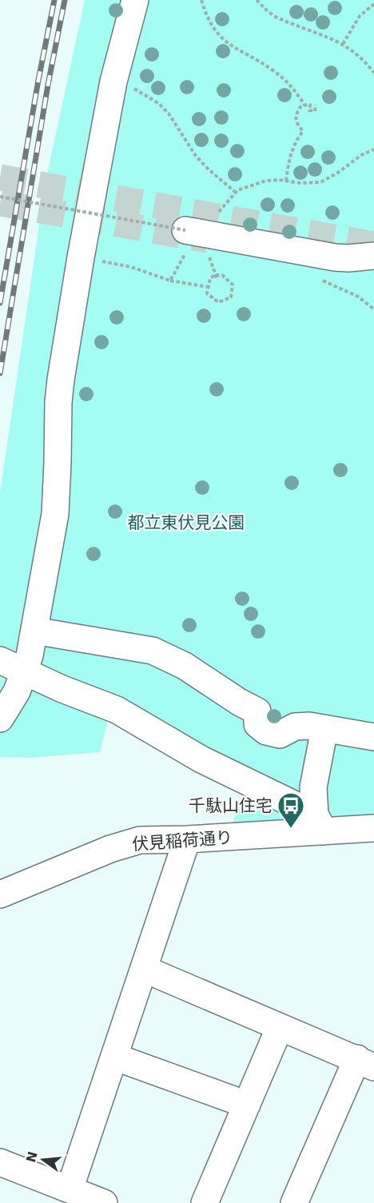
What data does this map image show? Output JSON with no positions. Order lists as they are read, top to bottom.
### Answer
{
  "streets": {
    "street": ["伏見稲荷通り"]
  },
  "parks": ["都立東伏見公園"],
  "places": {
    "bus stop": ["千駄山住宅"]
  },
  "north": "left"
}
